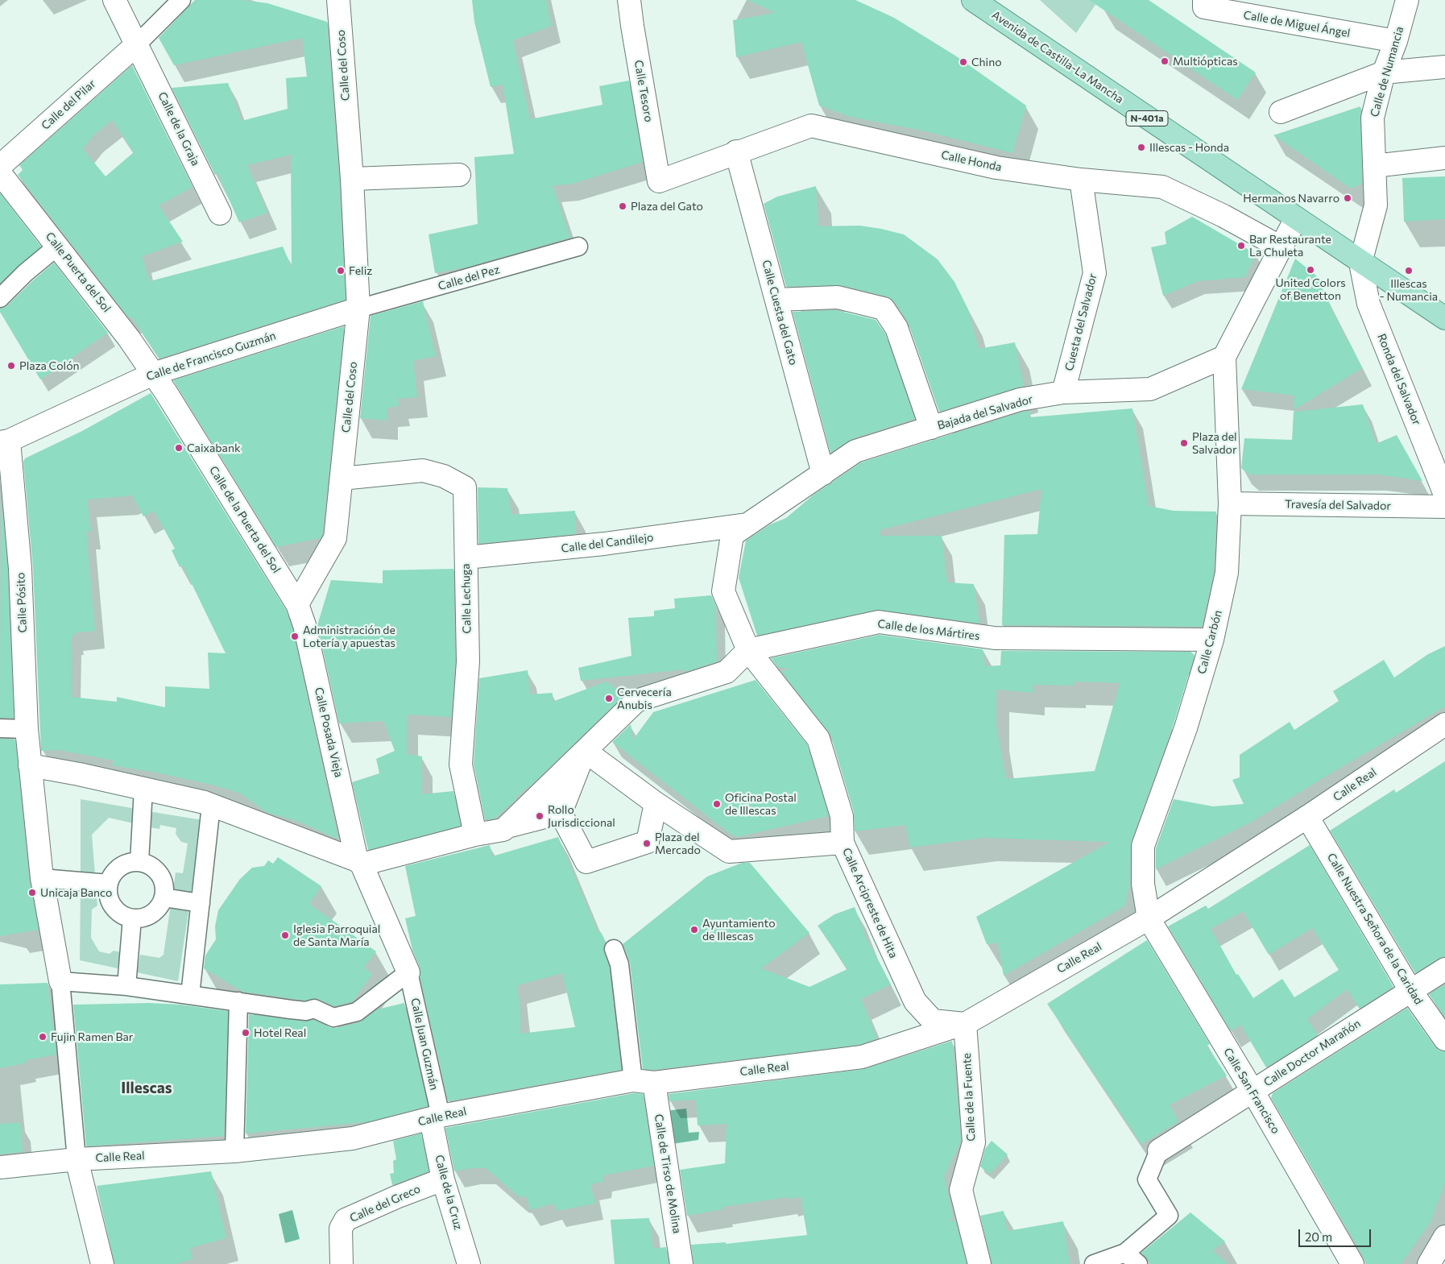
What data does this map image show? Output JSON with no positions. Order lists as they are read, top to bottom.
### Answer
{
  "streets": {
    "main road": ["Avenida de Castilla-La Mancha", "N-401a"],
    "street": [
      "Calle de Miguel Ángel",
      "Calle del Coso",
      "Calle de Numancia",
      "Calle Tesoro",
      "Calle del Pilar",
      "Calle de la Graja",
      "Calle Honda",
      "Calle Puerta del Sol",
      "Calle del Pez",
      "Calle Cuesta del Gato",
      "Cuesta del Salvador",
      "Calle de Francisco Guzmán",
      "Ronda del Salvador",
      "Bajada del Salvador",
      "Travesía del Salvador",
      "Calle de la Puerta del Sol",
      "Calle del Candilejo",
      "Calle Lechuga",
      "Calle Pósito",
      "Calle de los Mártires",
      "Calle Carbón",
      "Calle Posada Vieja",
      "Calle Real",
      "Calle Arcipreste de Hita",
      "Calle Nuestra Señora de la Caridad",
      "Calle Juan Guzmán",
      "Calle Doctor Marañón",
      "Calle San Francisco",
      "Calle de la Fuente",
      "Calle de Tirso de Molina",
      "Calle de la Cruz",
      "Calle del Greco"
    ]
  },
  "crossings": [
    ["Calle de Miguel Ángel", "Calle de Numancia"],
    ["Avenida de Castilla-La Mancha", "Calle de Numancia"],
    ["Avenida de Castilla-La Mancha", "N-401a"],
    ["Avenida de Castilla-La Mancha", "Ronda del Salvador"],
    ["Calle del Coso", "Calle del Pez"],
    ["Calle del Coso", "Calle de Francisco Guzmán"],
    ["Calle del Coso", "Calle de la Puerta del Sol"],
    ["Calle del Coso", "Calle Lechuga"],
    ["Calle del Coso", "Calle Posada Vieja"],
    ["Calle de Numancia", "N-401a"],
    ["Calle de Numancia", "Ronda del Salvador"],
    ["Calle Tesoro", "Calle Honda"],
    ["Calle del Pilar", "Calle de la Graja"],
    ["N-401a", "Ronda del Salvador"],
    ["Calle Honda", "Calle Cuesta del Gato"],
    ["Calle Honda", "Cuesta del Salvador"],
    ["Calle Puerta del Sol", "Calle de Francisco Guzmán"],
    ["Calle Puerta del Sol", "Calle de la Puerta del Sol"],
    ["Calle del Pez", "Calle de Francisco Guzmán"],
    ["Calle Cuesta del Gato", "Bajada del Salvador"],
    ["Cuesta del Salvador", "Bajada del Salvador"],
    ["Calle de Francisco Guzmán", "Calle de la Puerta del Sol"],
    ["Calle de Francisco Guzmán", "Calle Pósito"],
    ["Bajada del Salvador", "Calle del Candilejo"],
    ["Bajada del Salvador", "Calle de los Mártires"],
    ["Bajada del Salvador", "Calle Carbón"],
    ["Bajada del Salvador", "Calle Arcipreste de Hita"],
    ["Travesía del Salvador", "Calle Carbón"],
    ["Calle de la Puerta del Sol", "Calle Posada Vieja"],
    ["Calle del Candilejo", "Calle Lechuga"],
    ["Calle de los Mártires", "Calle Carbón"],
    ["Calle de los Mártires", "Calle Arcipreste de Hita"],
    ["Calle Carbón", "Calle Real"],
    ["Calle Carbón", "Calle San Francisco"],
    ["Calle Posada Vieja", "Calle Juan Guzmán"],
    ["Calle Real", "Calle Arcipreste de Hita"],
    ["Calle Real", "Calle Nuestra Señora de la Caridad"],
    ["Calle Real", "Calle Juan Guzmán"],
    ["Calle Real", "Calle San Francisco"],
    ["Calle Real", "Calle de la Fuente"],
    ["Calle Real", "Calle de Tirso de Molina"],
    ["Calle Real", "Calle de la Cruz"],
    ["Calle Arcipreste de Hita", "Calle de la Fuente"],
    ["Calle Nuestra Señora de la Caridad", "Calle Doctor Marañón"],
    ["Calle Juan Guzmán", "Calle de la Cruz"],
    ["Calle Doctor Marañón", "Calle San Francisco"],
    ["Calle de la Cruz", "Calle del Greco"]
  ],
  "districts": ["Illescas"],
  "places": [
    "Multiópticas",
    "Chino",
    "Illescas - Honda",
    "Hermanos Navarro",
    "Plaza del Gato",
    "Bar Restaurante La Chuleta",
    "United Colors of Benetton",
    "Feliz",
    "Illescas - Numancia",
    "Plaza Colón",
    "Plaza del Salvador",
    "Caixabank",
    "Administración de Lotería y apuestas",
    "Cervecería Anubis",
    "Oficina Postal de Illescas",
    "Rollo Jurisdiccional",
    "Plaza del Mercado",
    "Unicaja Banco",
    "Ayuntamiento de Illescas",
    "Iglesia Parroquial de Santa María",
    "Hotel Real",
    "Fujin Ramen Bar"
  ],
  "scale_bar": "20 m"
}
